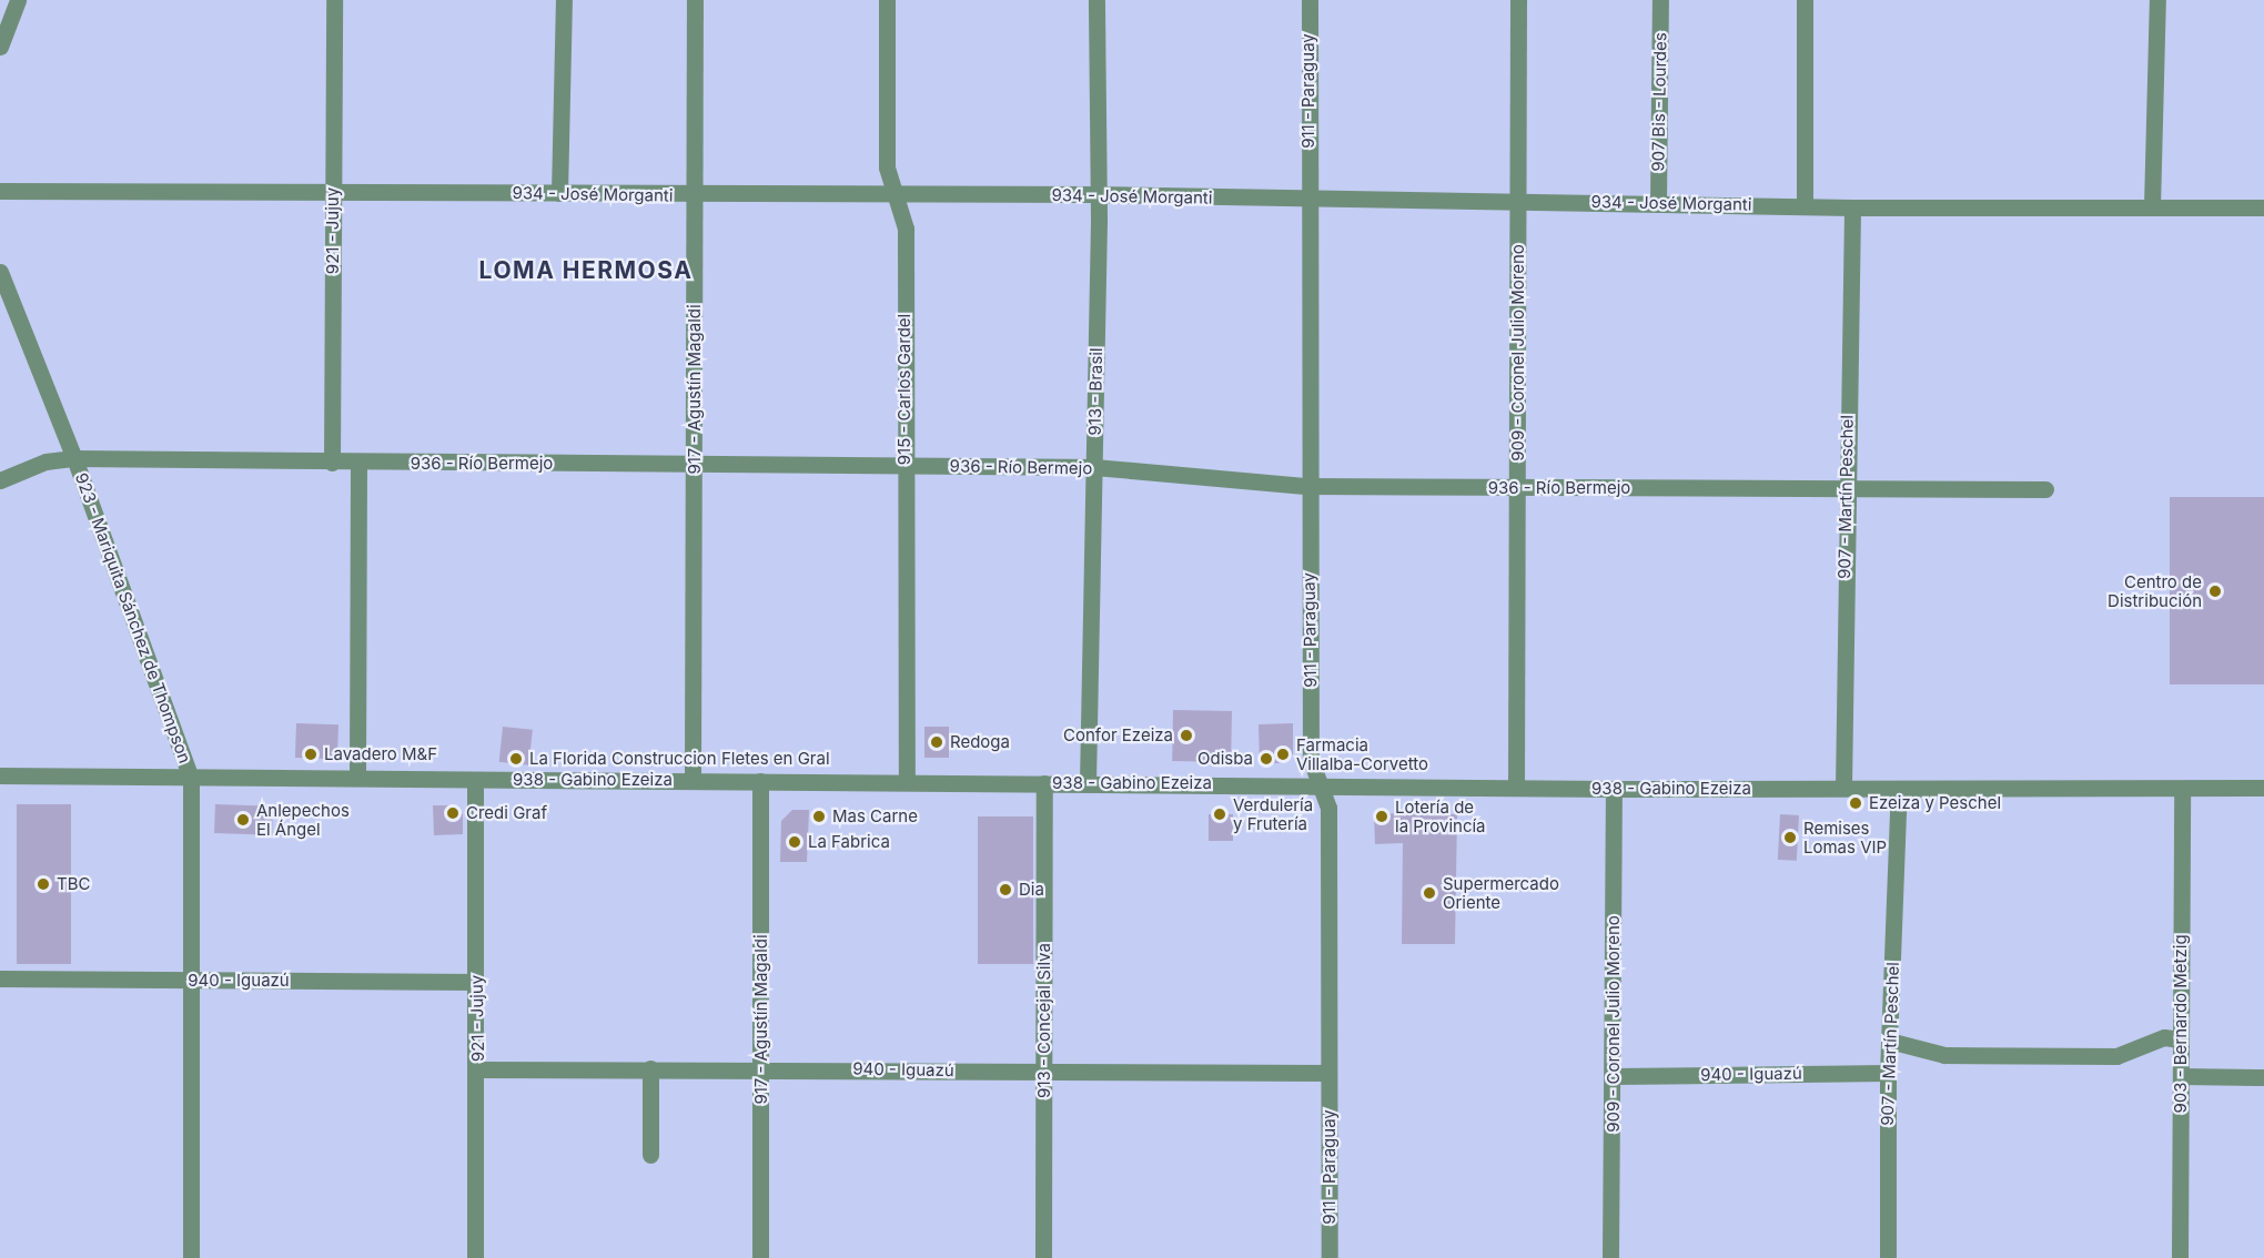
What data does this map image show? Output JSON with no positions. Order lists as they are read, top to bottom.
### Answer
{
  "streets": {
    "street": [
      "911 - Paraguay",
      "907 Bis - Lourdes",
      "934 - José Morganti",
      "921 - Jujuy",
      "909 - Coronel Julio Moreno",
      "917 - Agustín Magaldi",
      "915 - Carlos Gardel",
      "913 - Brasil",
      "936 - Río Bermejo",
      "907 - Martín Peschel",
      "923 - Mariquita Sánchez de Thompson",
      "938 - Gabino Ezeiza",
      "940 - Iguazú",
      "913 - Concejal Silva",
      "903 - Bernardo Metzig"
    ]
  },
  "crossings": [
    ["911 - Paraguay", "934 - José Morganti"],
    ["911 - Paraguay", "936 - Río Bermejo"],
    ["911 - Paraguay", "938 - Gabino Ezeiza"],
    ["911 - Paraguay", "940 - Iguazú"],
    ["907 Bis - Lourdes", "934 - José Morganti"],
    ["934 - José Morganti", "921 - Jujuy"],
    ["934 - José Morganti", "909 - Coronel Julio Moreno"],
    ["934 - José Morganti", "917 - Agustín Magaldi"],
    ["934 - José Morganti", "915 - Carlos Gardel"],
    ["934 - José Morganti", "913 - Brasil"],
    ["934 - José Morganti", "907 - Martín Peschel"],
    ["921 - Jujuy", "936 - Río Bermejo"],
    ["921 - Jujuy", "938 - Gabino Ezeiza"],
    ["921 - Jujuy", "940 - Iguazú"],
    ["909 - Coronel Julio Moreno", "936 - Río Bermejo"],
    ["909 - Coronel Julio Moreno", "938 - Gabino Ezeiza"],
    ["909 - Coronel Julio Moreno", "940 - Iguazú"],
    ["917 - Agustín Magaldi", "936 - Río Bermejo"],
    ["917 - Agustín Magaldi", "938 - Gabino Ezeiza"],
    ["917 - Agustín Magaldi", "940 - Iguazú"],
    ["915 - Carlos Gardel", "936 - Río Bermejo"],
    ["915 - Carlos Gardel", "938 - Gabino Ezeiza"],
    ["913 - Brasil", "936 - Río Bermejo"],
    ["913 - Brasil", "938 - Gabino Ezeiza"],
    ["936 - Río Bermejo", "907 - Martín Peschel"],
    ["936 - Río Bermejo", "923 - Mariquita Sánchez de Thompson"],
    ["907 - Martín Peschel", "938 - Gabino Ezeiza"],
    ["907 - Martín Peschel", "940 - Iguazú"],
    ["923 - Mariquita Sánchez de Thompson", "938 - Gabino Ezeiza"],
    ["923 - Mariquita Sánchez de Thompson", "940 - Iguazú"],
    ["938 - Gabino Ezeiza", "913 - Concejal Silva"],
    ["938 - Gabino Ezeiza", "903 - Bernardo Metzig"],
    ["940 - Iguazú", "913 - Concejal Silva"]
  ],
  "districts": ["LOMA HERMOSA"],
  "places": [
    "Centro de Distribución",
    "Confor Ezeiza",
    "Redoga",
    "Lavadero M&F",
    "Farmacia Villalba-Corvetto",
    "La Florida Construccion Fletes en Gral",
    "Odisba",
    "Ezeiza y Peschel",
    "Credi Graf",
    "Verdulería y Frutería",
    "Mas Carne",
    "Lotería de la Provincía",
    "Anlepechos El Ángel",
    "Remises Lomas VIP",
    "La Fabrica",
    "TBC",
    "Dia",
    "Supermercado Oriente"
  ]
}
